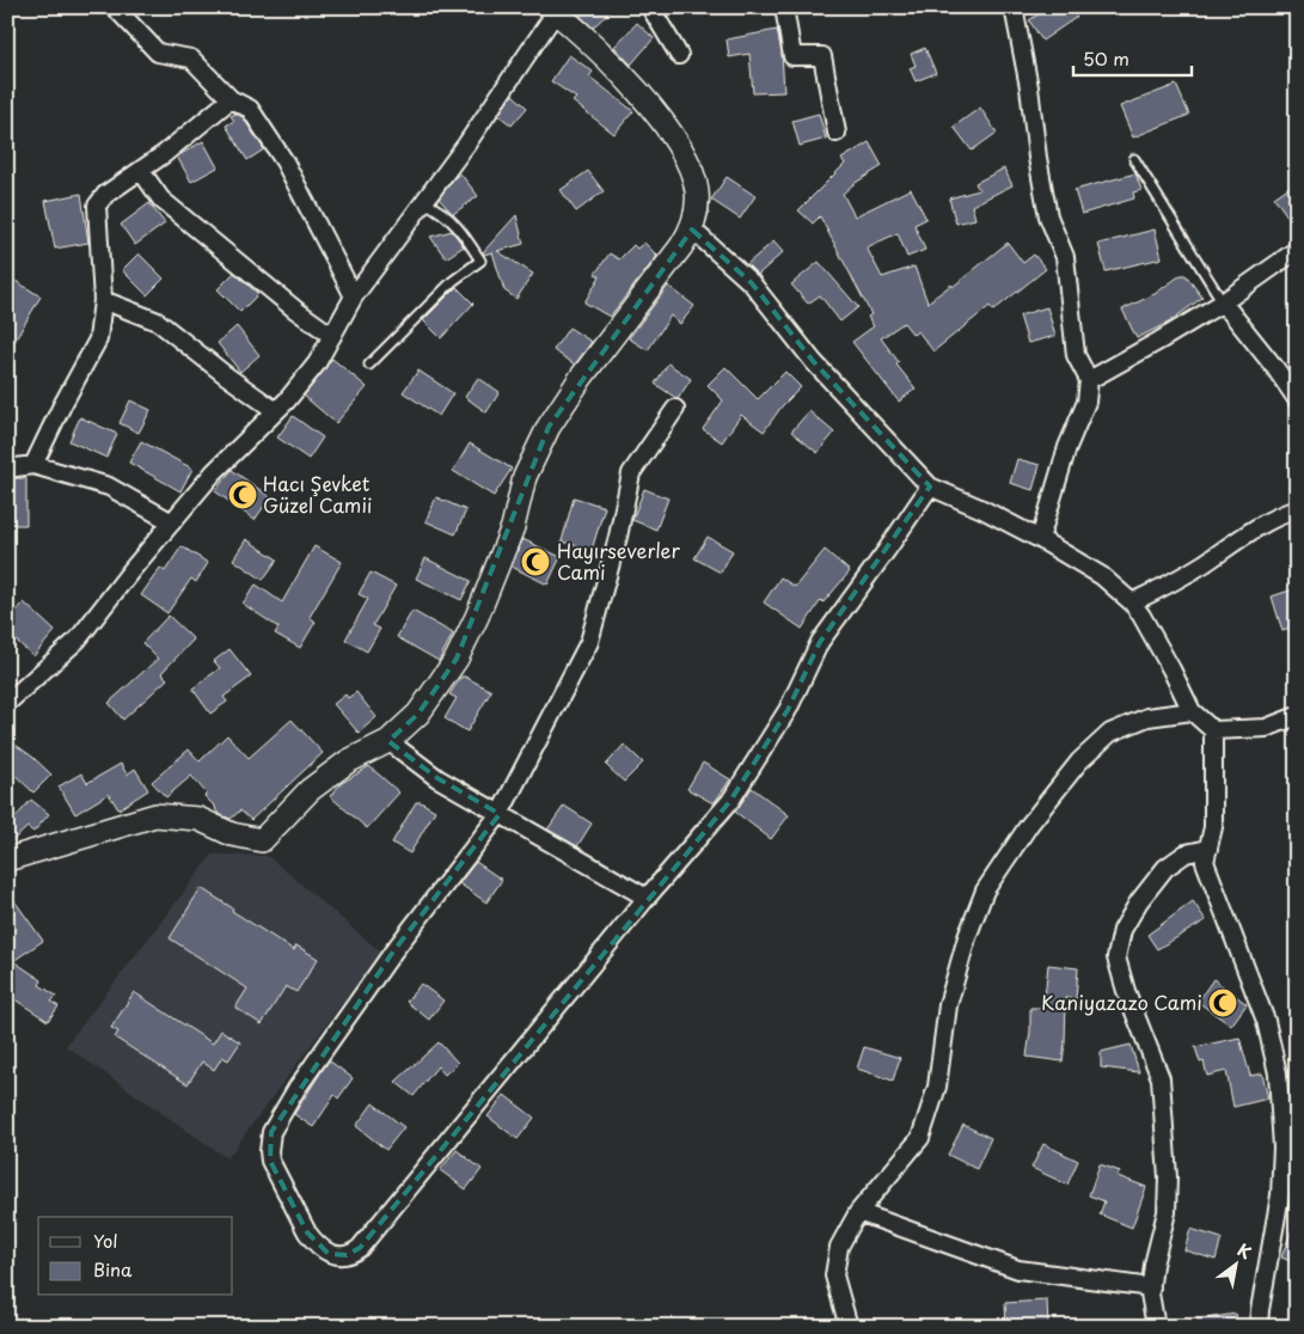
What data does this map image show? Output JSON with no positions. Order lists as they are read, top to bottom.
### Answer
{
  "places": {
    "mosque": ["Hacı Şevket Güzel Camii", "Hayırseverler Cami", "Kaniyazazo Cami"]
  },
  "legend": ["Yol", "Bina"],
  "scale_bar": "50 m",
  "north": "top right"
}
